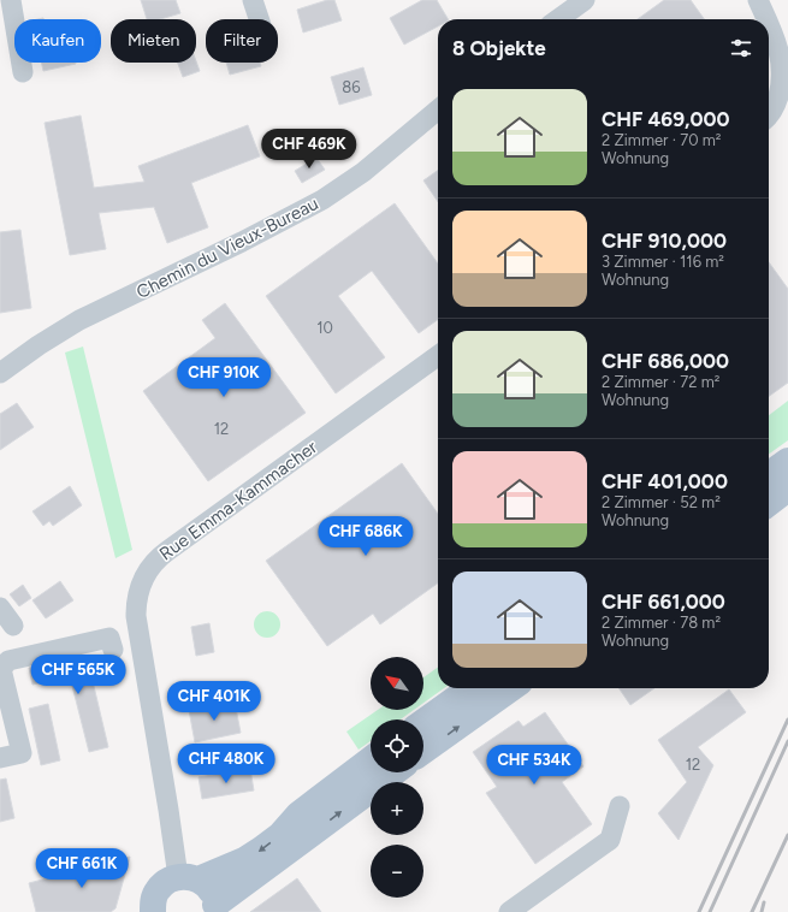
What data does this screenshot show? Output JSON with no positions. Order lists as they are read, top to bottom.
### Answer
{
  "streets": {
    "street": ["Chemin du Vieux-Bureau", "Rue Emma-Kammacher"]
  },
  "house_numbers": [
    "86",
    "10",
    "12",
    "12"
  ],
  "north": "top left",
  "page": {
    "chip": ["Kaufen", "Mieten", "Filter"],
    "heading": "8 Objekte",
    "list": [
      {
        "name": "CHF 469,000",
        "note": "2 Zimmer · 70 m² · Wohnung"
      },
      {
        "name": "CHF 910,000",
        "note": "3 Zimmer · 116 m² · Wohnung"
      },
      {
        "name": "CHF 686,000",
        "note": "2 Zimmer · 72 m² · Wohnung"
      },
      {
        "name": "CHF 401,000",
        "note": "2 Zimmer · 52 m² · Wohnung"
      },
      {
        "name": "CHF 661,000",
        "note": "2 Zimmer · 78 m² · Wohnung"
      }
    ],
    "price": [
      "CHF 469K",
      "CHF 910K",
      "CHF 686K",
      "CHF 565K",
      "CHF 401K",
      "CHF 480K",
      "CHF 534K",
      "CHF 661K"
    ],
    "map_buttons": ["+", "−"]
  }
}
